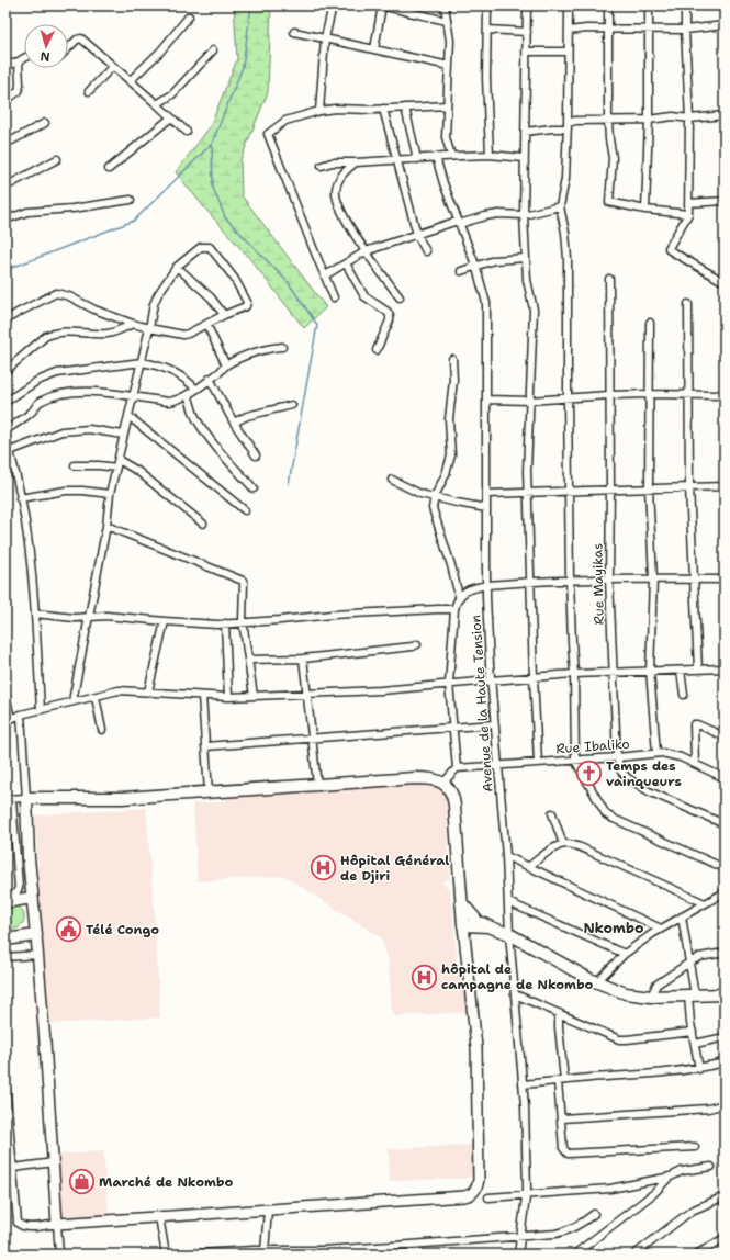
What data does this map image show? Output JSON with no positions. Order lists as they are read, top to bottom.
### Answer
{
  "streets": {
    "street": ["Rue Mayikas", "Avenue de la Haute Tension", "Rue Ibaliko"]
  },
  "crossings": [
    ["Rue Mayikas", "Rue Ibaliko"],
    ["Avenue de la Haute Tension", "Rue Ibaliko"]
  ],
  "districts": ["Nkombo"],
  "places": {
    "church": ["Temps des vainqueurs"],
    "hospital": ["Hôpital Général de Djiri", "hôpital de campagne de Nkombo"],
    "public building": ["Télé Congo"],
    "shop": ["Marché de Nkombo"]
  },
  "north": "bottom"
}
